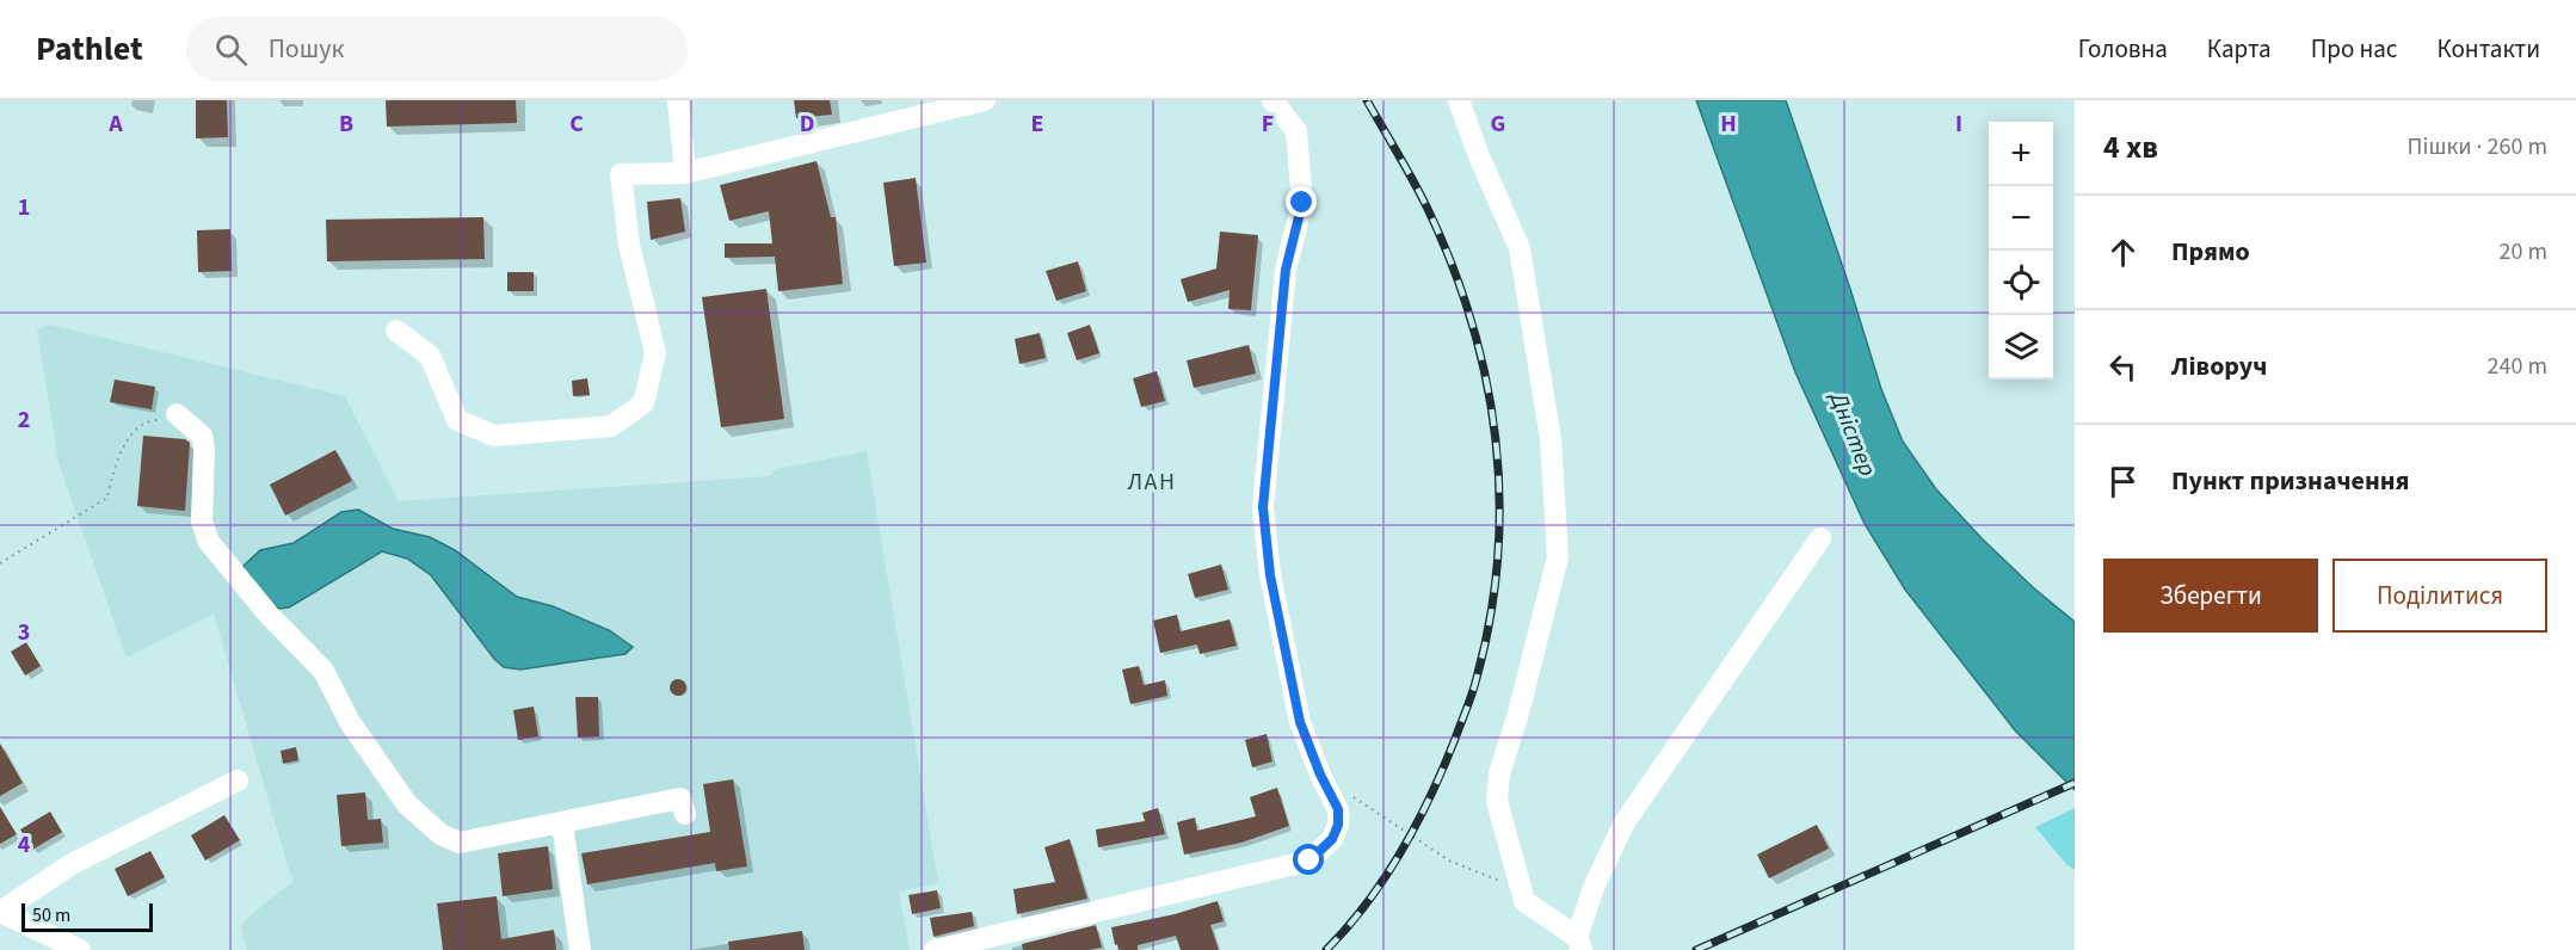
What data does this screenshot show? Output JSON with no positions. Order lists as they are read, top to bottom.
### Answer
{
  "districts": ["ЛАН"],
  "water": ["Дністер"],
  "scale_bar": "50 m",
  "page": {
    "header": "Pathlet",
    "search": "Пошук",
    "nav": [
      "Головна",
      "Карта",
      "Про нас",
      "Контакти"
    ],
    "heading": ["4 хв", "Пішки · 260 m"],
    "map_buttons": ["+", "−"],
    "list": [
      ["Прямо", "20 m"],
      ["Ліворуч", "240 m"],
      "Пункт призначення"
    ],
    "buttons": ["Зберегти", "Поділитися"],
    "scale": "50 m"
  },
  "grid": {
    "columns": [
      "A",
      "B",
      "C",
      "D",
      "E",
      "F",
      "G",
      "H",
      "I"
    ],
    "rows": [
      "1",
      "2",
      "3",
      "4"
    ]
  }
}
